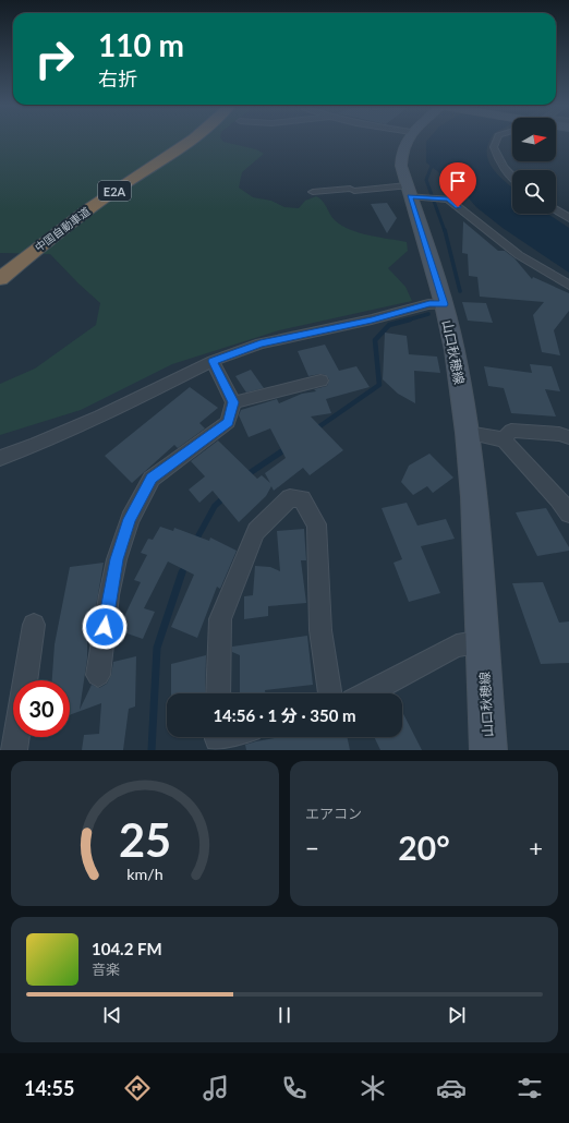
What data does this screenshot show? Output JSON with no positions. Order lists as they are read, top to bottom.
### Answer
{
  "streets": {
    "highway": ["E2A", "中国自動車道"],
    "main road": ["山口秋穂線"]
  },
  "north": "right",
  "page": {
    "turn": ["110 m", "右折"],
    "limit": "30",
    "trip": "14:56 · 1 分 · 350 m",
    "tile": "エアコン",
    "heat": ["−", "20°", "+"],
    "song": ["104.2 FM", "音楽"],
    "tabs": "14:55",
    "gauge": ["25", "km/h"]
  }
}
